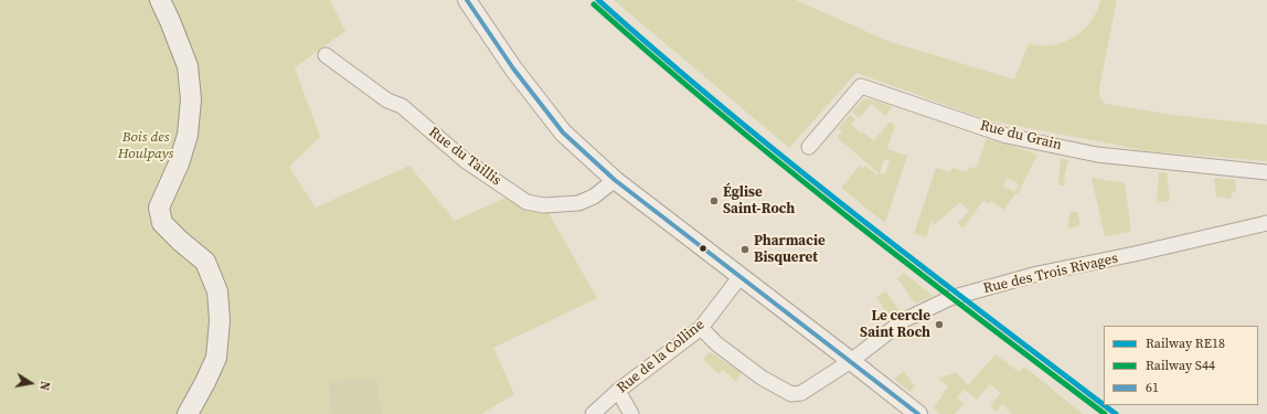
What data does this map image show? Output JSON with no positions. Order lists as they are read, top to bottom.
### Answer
{
  "streets": {
    "street": [
      "Rue du Grain",
      "Rue du Taillis",
      "Rue des Trois Rivages",
      "Rue de la Colline"
    ]
  },
  "crossings": [
    ["Rue des Trois Rivages", "Rue de la Colline"]
  ],
  "parks": ["Bois des Houlpays"],
  "places": ["Église Saint-Roch", "Pharmacie Bisqueret", "Le cercle Saint Roch"],
  "lines": ["rail line RE18", "transit line 61", "rail line S44"],
  "legend": ["Railway RE18", "Railway S44", "61"],
  "north": "right"
}
